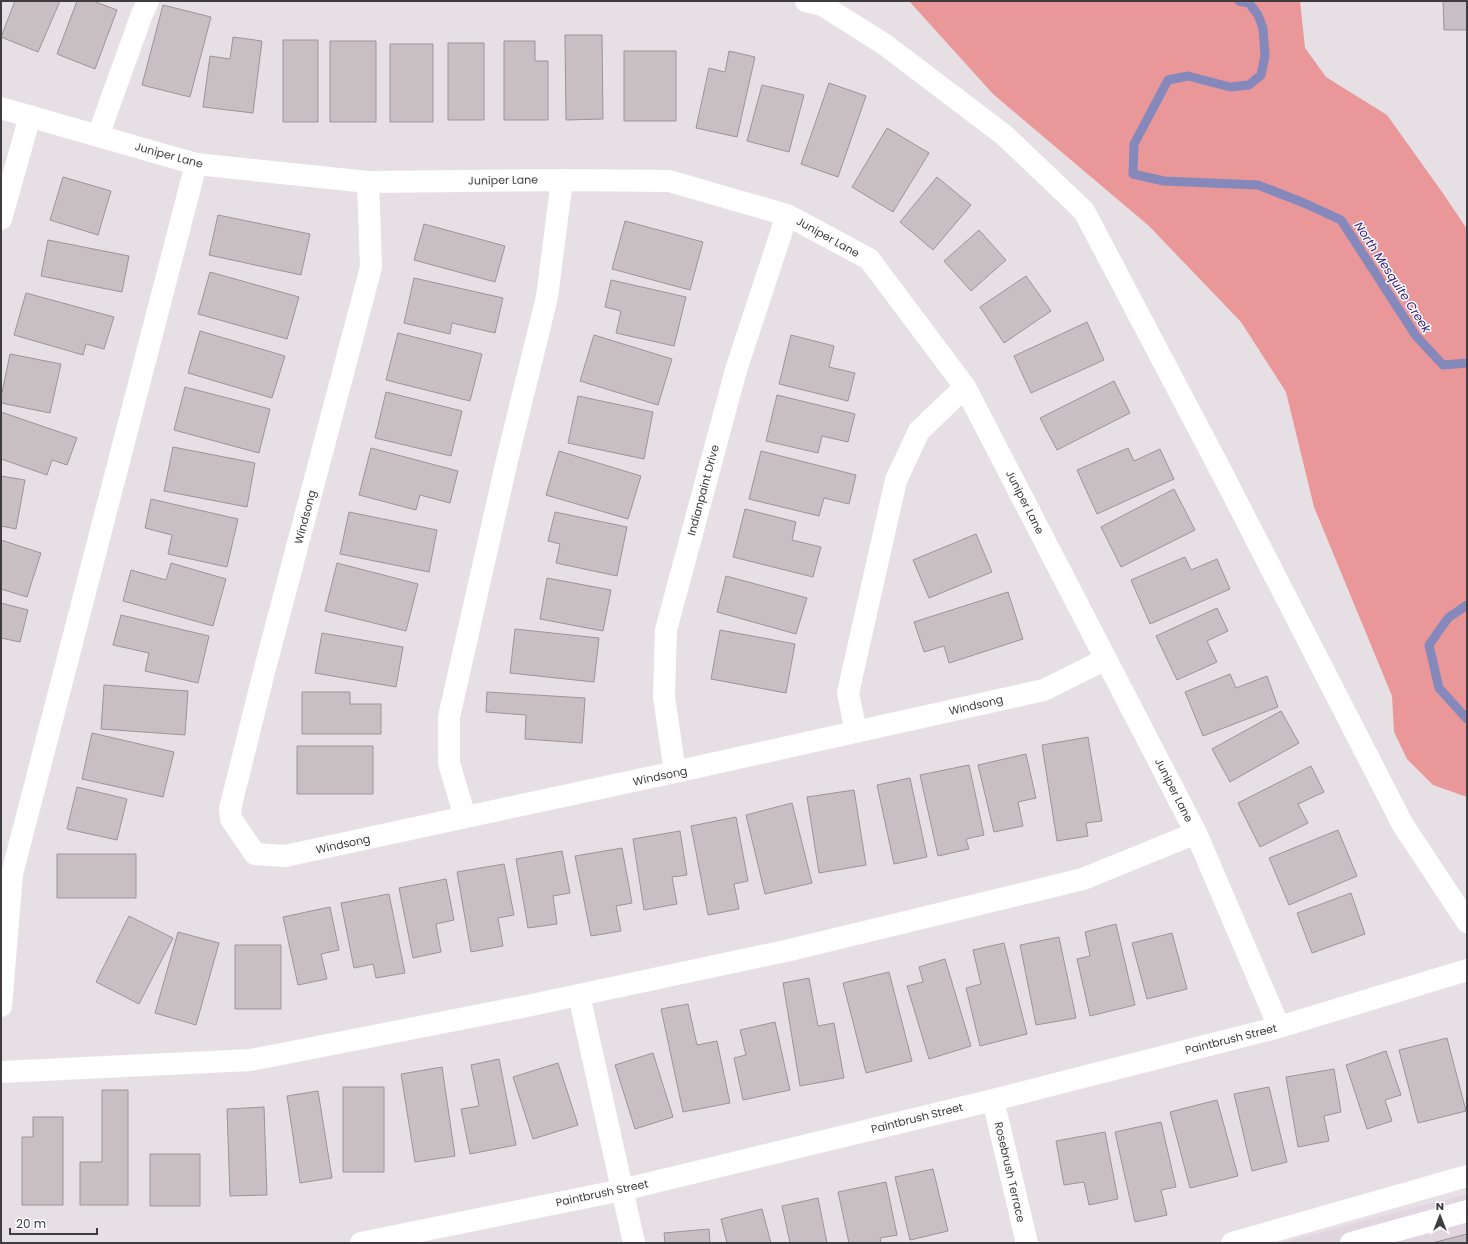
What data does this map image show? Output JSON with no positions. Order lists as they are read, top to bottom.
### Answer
{
  "streets": {
    "street": [
      "Juniper Lane",
      "Indianpaint Drive",
      "Windsong",
      "Paintbrush Street",
      "Rosebrush Terrace"
    ]
  },
  "crossings": [
    ["Juniper Lane", "Indianpaint Drive"],
    ["Juniper Lane", "Windsong"],
    ["Juniper Lane", "Paintbrush Street"],
    ["Indianpaint Drive", "Windsong"],
    ["Paintbrush Street", "Rosebrush Terrace"]
  ],
  "water": ["North Mesquite Creek"],
  "scale_bar": "20 m",
  "north": "top"
}
